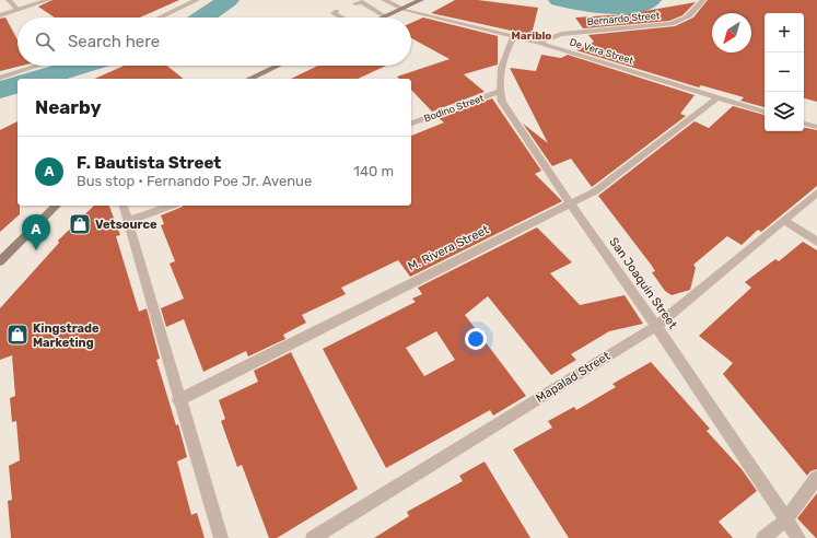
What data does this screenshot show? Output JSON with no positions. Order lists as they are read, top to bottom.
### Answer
{
  "streets": {
    "street": [
      "Bernardo Street",
      "De Vera Street",
      "Bodino Street",
      "M. Rivera Street",
      "San Joaquin Street",
      "Mapalad Street"
    ]
  },
  "crossings": [
    ["Bernardo Street", "De Vera Street"],
    ["De Vera Street", "M. Rivera Street"],
    ["Bodino Street", "San Joaquin Street"],
    ["M. Rivera Street", "San Joaquin Street"],
    ["San Joaquin Street", "Mapalad Street"]
  ],
  "districts": ["Mariblo"],
  "places": {
    "shop": ["Vetsource", "Kingstrade Marketing"]
  },
  "north": "bottom left",
  "page": {
    "map_buttons": ["+", "−"],
    "search": "Search here",
    "heading": "Nearby",
    "list": [
      {
        "mark": "A",
        "name": "F. Bautista Street",
        "note": "Bus stop · Fernando Poe Jr. Avenue",
        "value": "140 m"
      }
    ],
    "pins": "A"
  }
}
